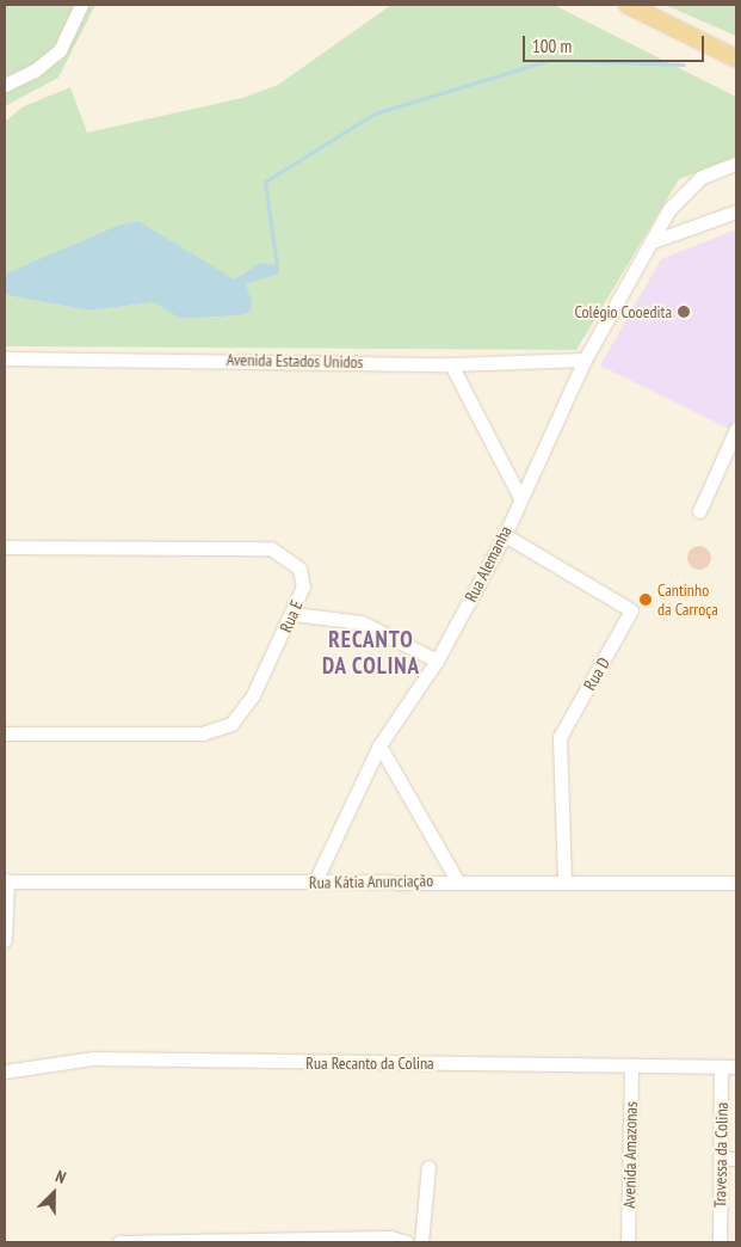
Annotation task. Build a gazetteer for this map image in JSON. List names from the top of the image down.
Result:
{
  "streets": {
    "street": [
      "Avenida Estados Unidos",
      "Rua Alemanha",
      "Rua E",
      "Rua D",
      "Rua Kátia Anunciação",
      "Rua Recanto da Colina",
      "Avenida Amazonas",
      "Travessa da Colina"
    ]
  },
  "crossings": [
    ["Avenida Estados Unidos", "Rua Alemanha"],
    ["Rua Alemanha", "Rua D"],
    ["Rua Alemanha", "Rua Kátia Anunciação"],
    ["Rua D", "Rua Kátia Anunciação"],
    ["Rua Recanto da Colina", "Avenida Amazonas"],
    ["Rua Recanto da Colina", "Travessa da Colina"]
  ],
  "districts": ["RECANTO DA COLINA"],
  "places": ["Colégio Cooedita", "Cantinho da Carroça"],
  "scale_bar": "100 m",
  "north": "top right"
}
